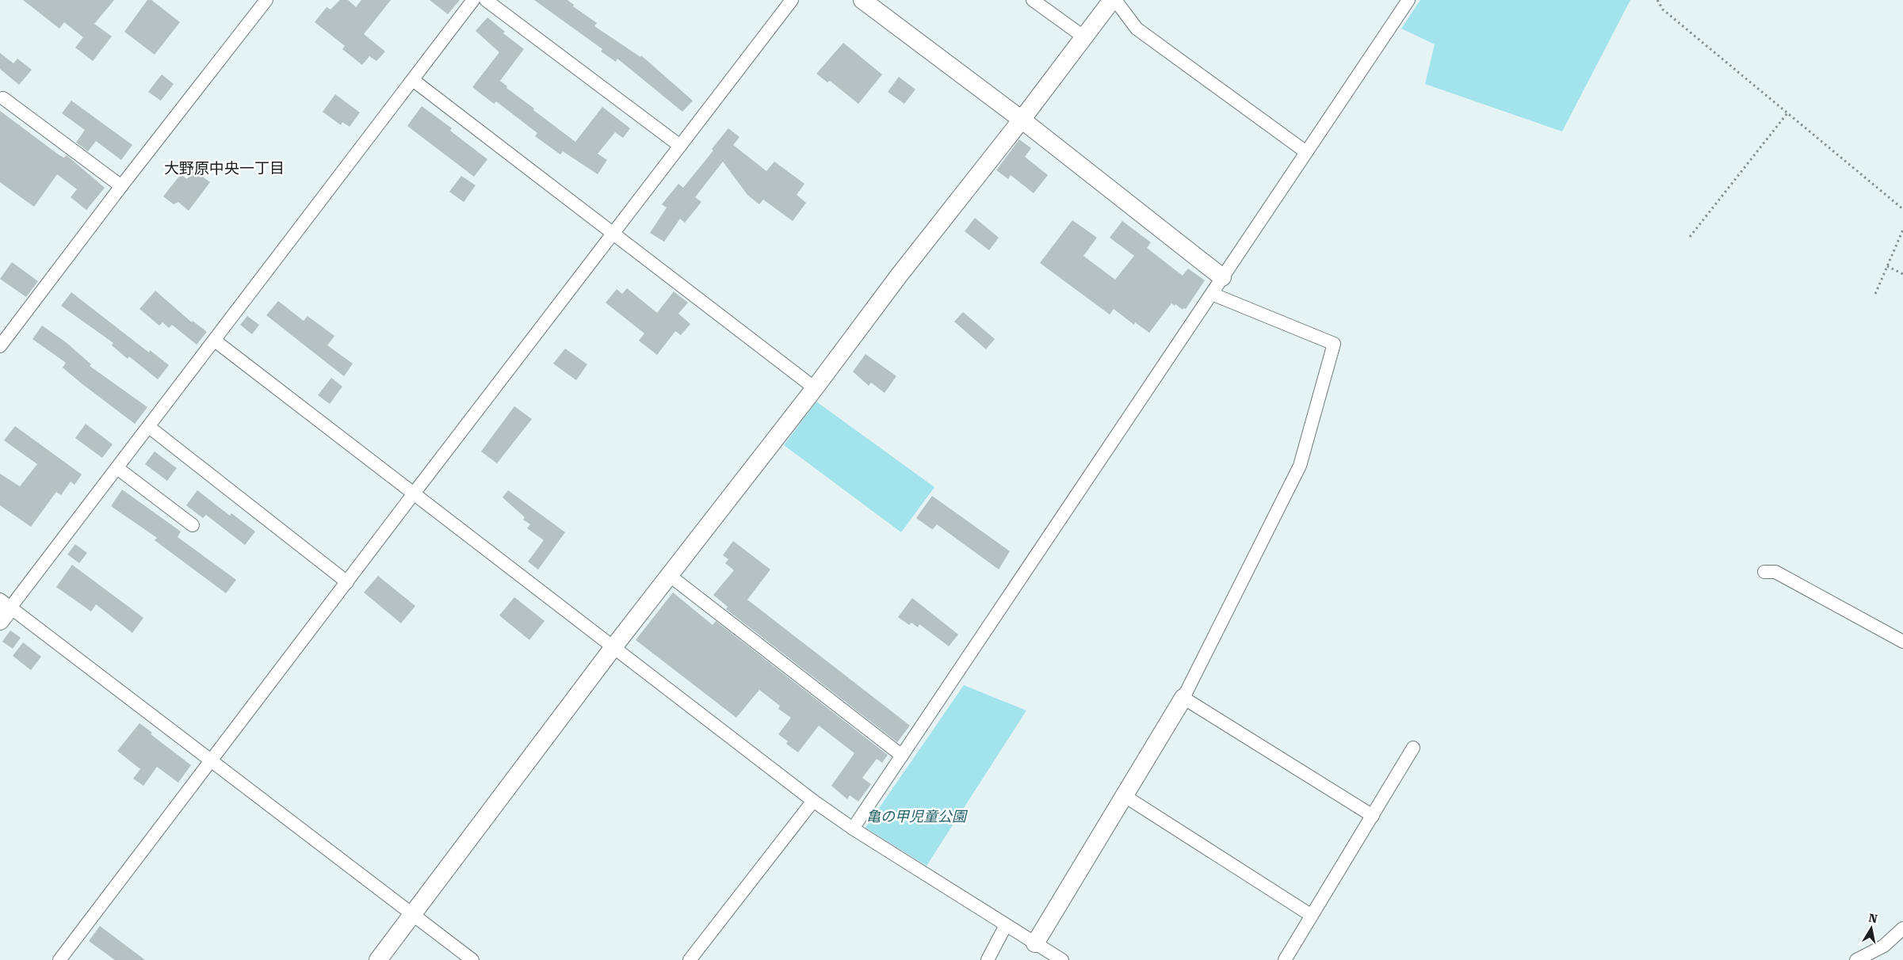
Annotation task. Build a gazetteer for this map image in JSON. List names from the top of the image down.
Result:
{
  "districts": ["大野原中央一丁目"],
  "parks": ["亀の甲児童公園"],
  "north": "top"
}
